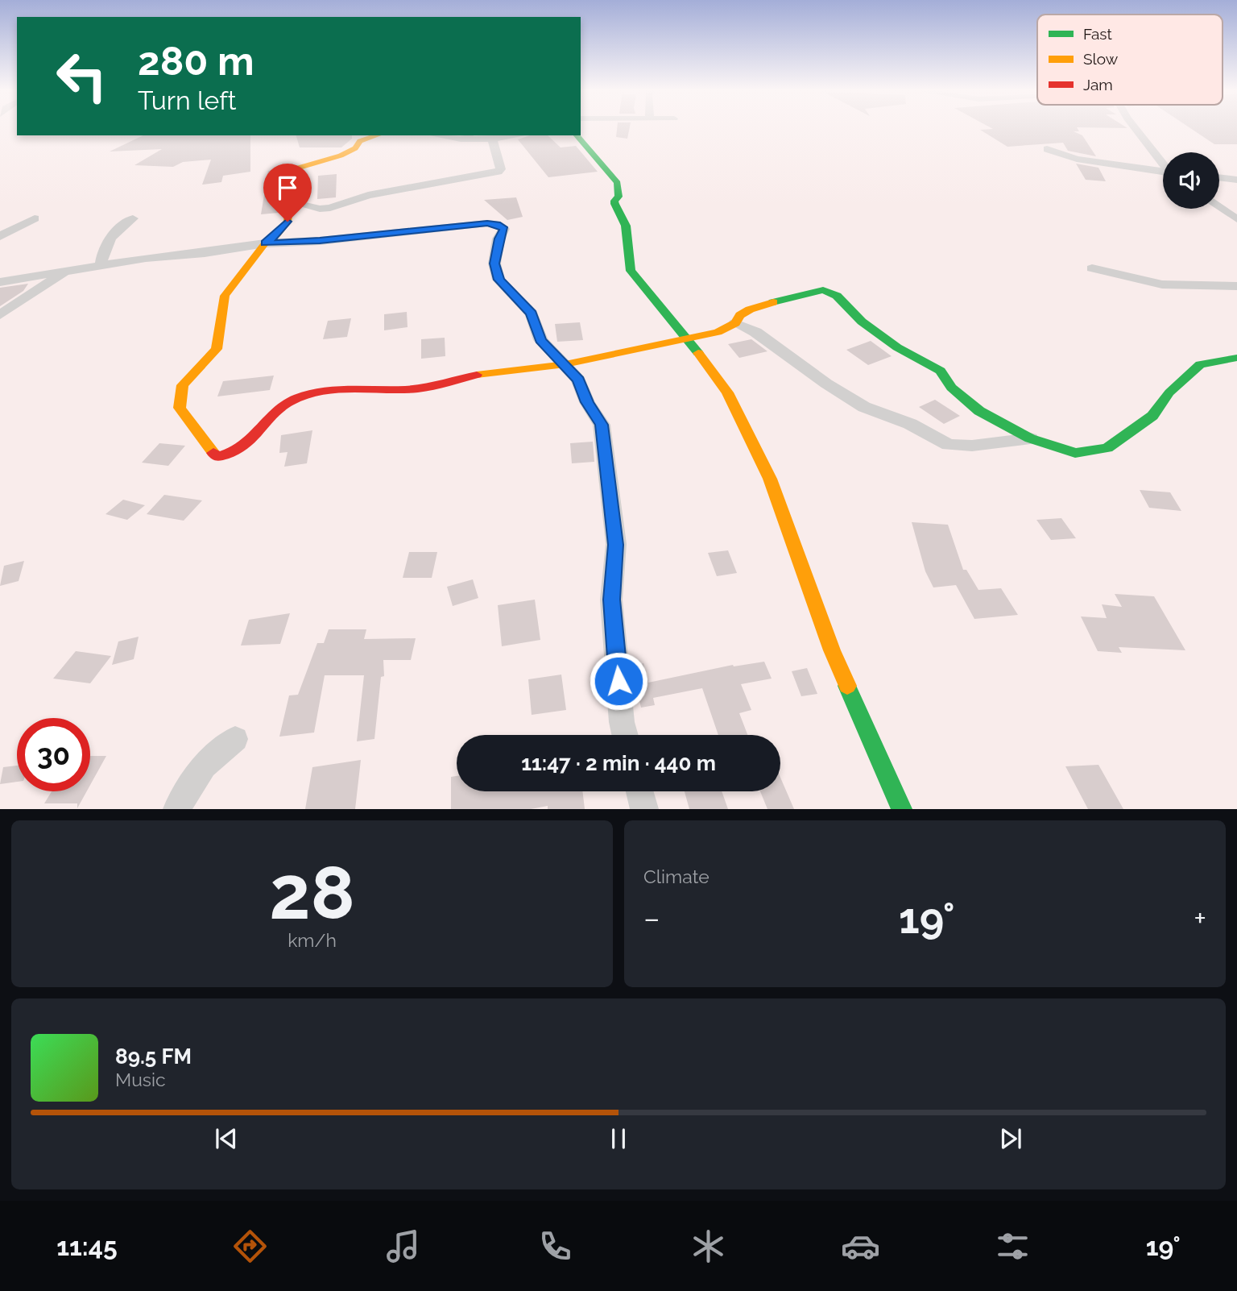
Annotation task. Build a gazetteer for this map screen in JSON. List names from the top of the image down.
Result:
{
  "legend": ["Fast", "Slow", "Jam"],
  "page": {
    "turn": ["280 m", "Turn left"],
    "limit": "30",
    "trip": "11:47 · 2 min · 440 m",
    "tile": [
      ["28", "km/h"],
      "Climate"
    ],
    "heat": ["−", "19°", "+"],
    "song": ["89.5 FM", "Music"],
    "tabs": ["11:45", "19°"]
  }
}
